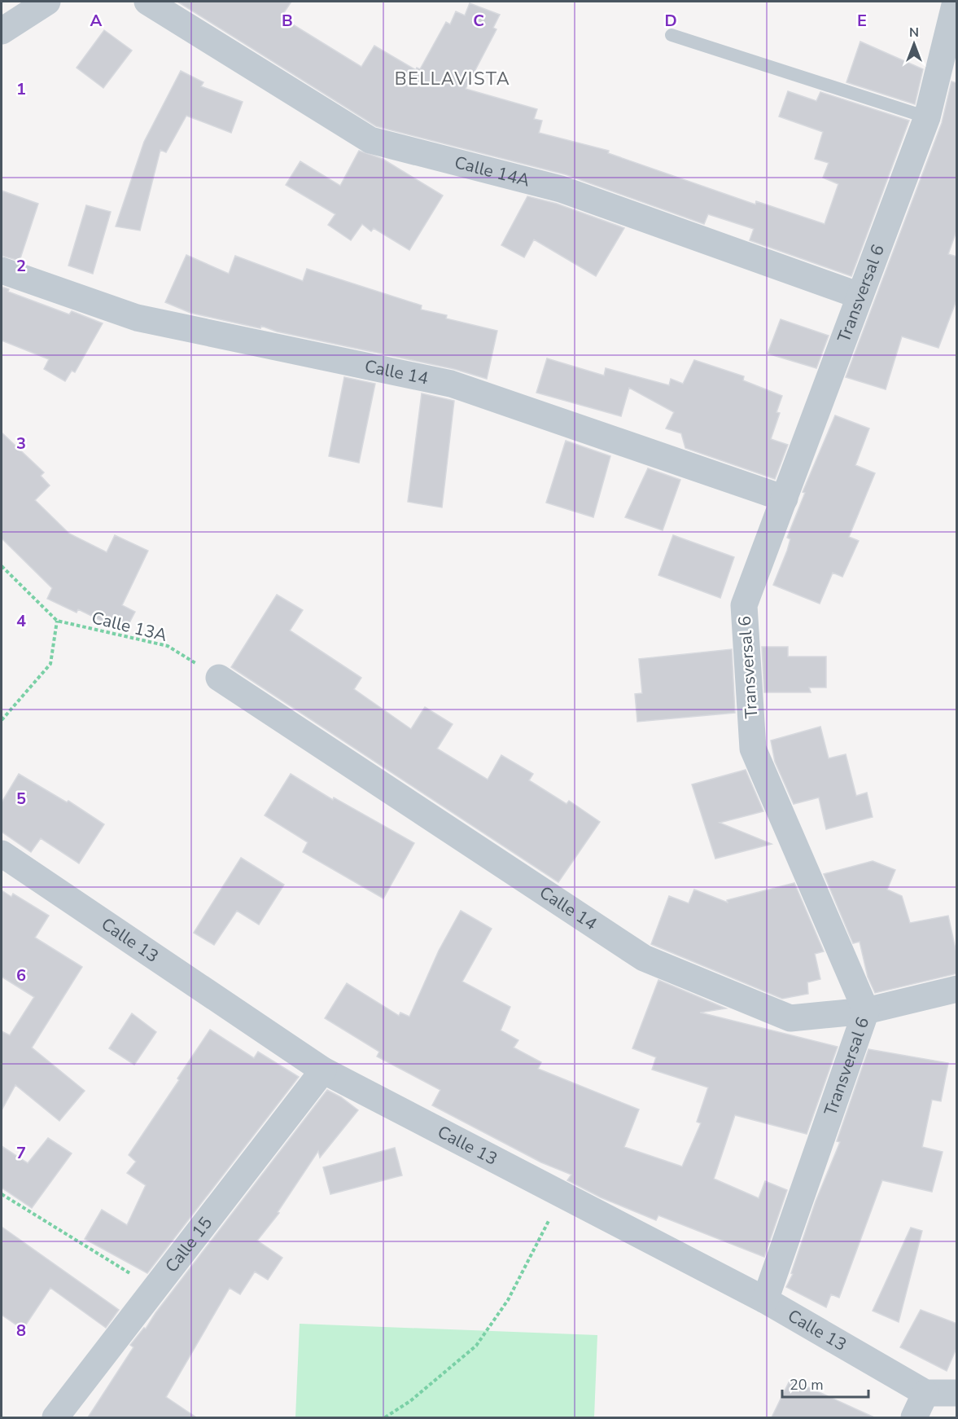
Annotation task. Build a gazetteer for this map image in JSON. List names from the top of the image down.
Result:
{
  "streets": {
    "street": [
      "Calle 14A",
      "Transversal 6",
      "Calle 14",
      "Calle 13",
      "Calle 15"
    ],
    "path": ["Calle 13A"]
  },
  "crossings": [
    ["Calle 14A", "Transversal 6"],
    ["Transversal 6", "Calle 14"],
    ["Transversal 6", "Calle 13"],
    ["Calle 14", "Calle 13A"],
    ["Calle 13", "Calle 15"]
  ],
  "districts": ["BELLAVISTA"],
  "scale_bar": "20 m",
  "north": "top",
  "grid": {
    "columns": [
      "A",
      "B",
      "C",
      "D",
      "E"
    ],
    "rows": [
      "1",
      "2",
      "3",
      "4",
      "5",
      "6",
      "7",
      "8"
    ]
  }
}
